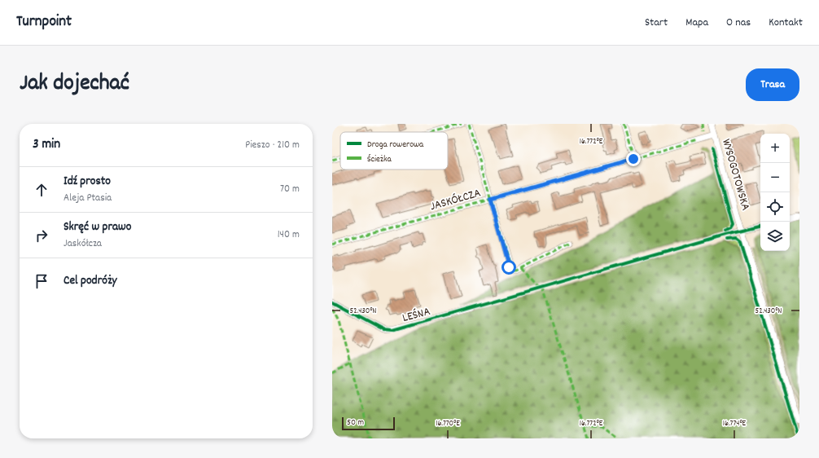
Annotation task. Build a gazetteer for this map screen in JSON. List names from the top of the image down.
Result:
{
  "streets": {
    "street": ["WYSOGOTOWSKA", "JASKÓŁCZA", "LEŚNA"]
  },
  "crossings": [
    ["WYSOGOTOWSKA", "JASKÓŁCZA"]
  ],
  "legend": ["Droga rowerowa", "Ścieżka"],
  "scale_bar": "50 m",
  "page": {
    "header": "Turnpoint",
    "nav": [
      "Start",
      "Mapa",
      "O nas",
      "Kontakt"
    ],
    "title": "Jak dojechać",
    "buttons": "Trasa",
    "heading": ["3 min", "Pieszo · 210 m"],
    "map_buttons": ["+", "−"],
    "list": [
      ["Idź prosto", "Aleja Ptasia", "70 m"],
      ["Skręć w prawo", "Jaskółcza", "140 m"],
      "Cel podróży"
    ],
    "scale": "50 m"
  },
  "coordinates": [
    "16.772°E",
    "52.430°N",
    "16.770°E",
    "16.774°E"
  ]
}
